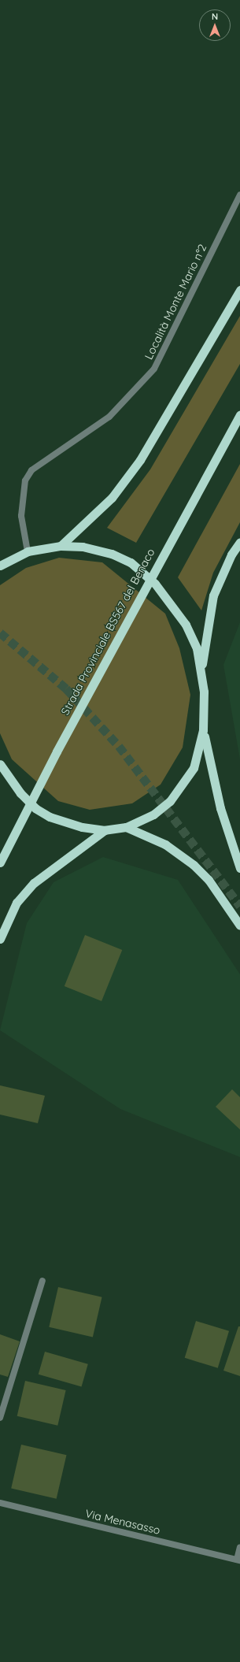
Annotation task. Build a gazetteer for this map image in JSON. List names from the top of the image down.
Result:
{
  "streets": {
    "highway": ["Strada Provinciale BS567 del Benaco"],
    "street": ["Località Monte Mario n°2", "Via Menasasso"]
  },
  "north": "top"
}
